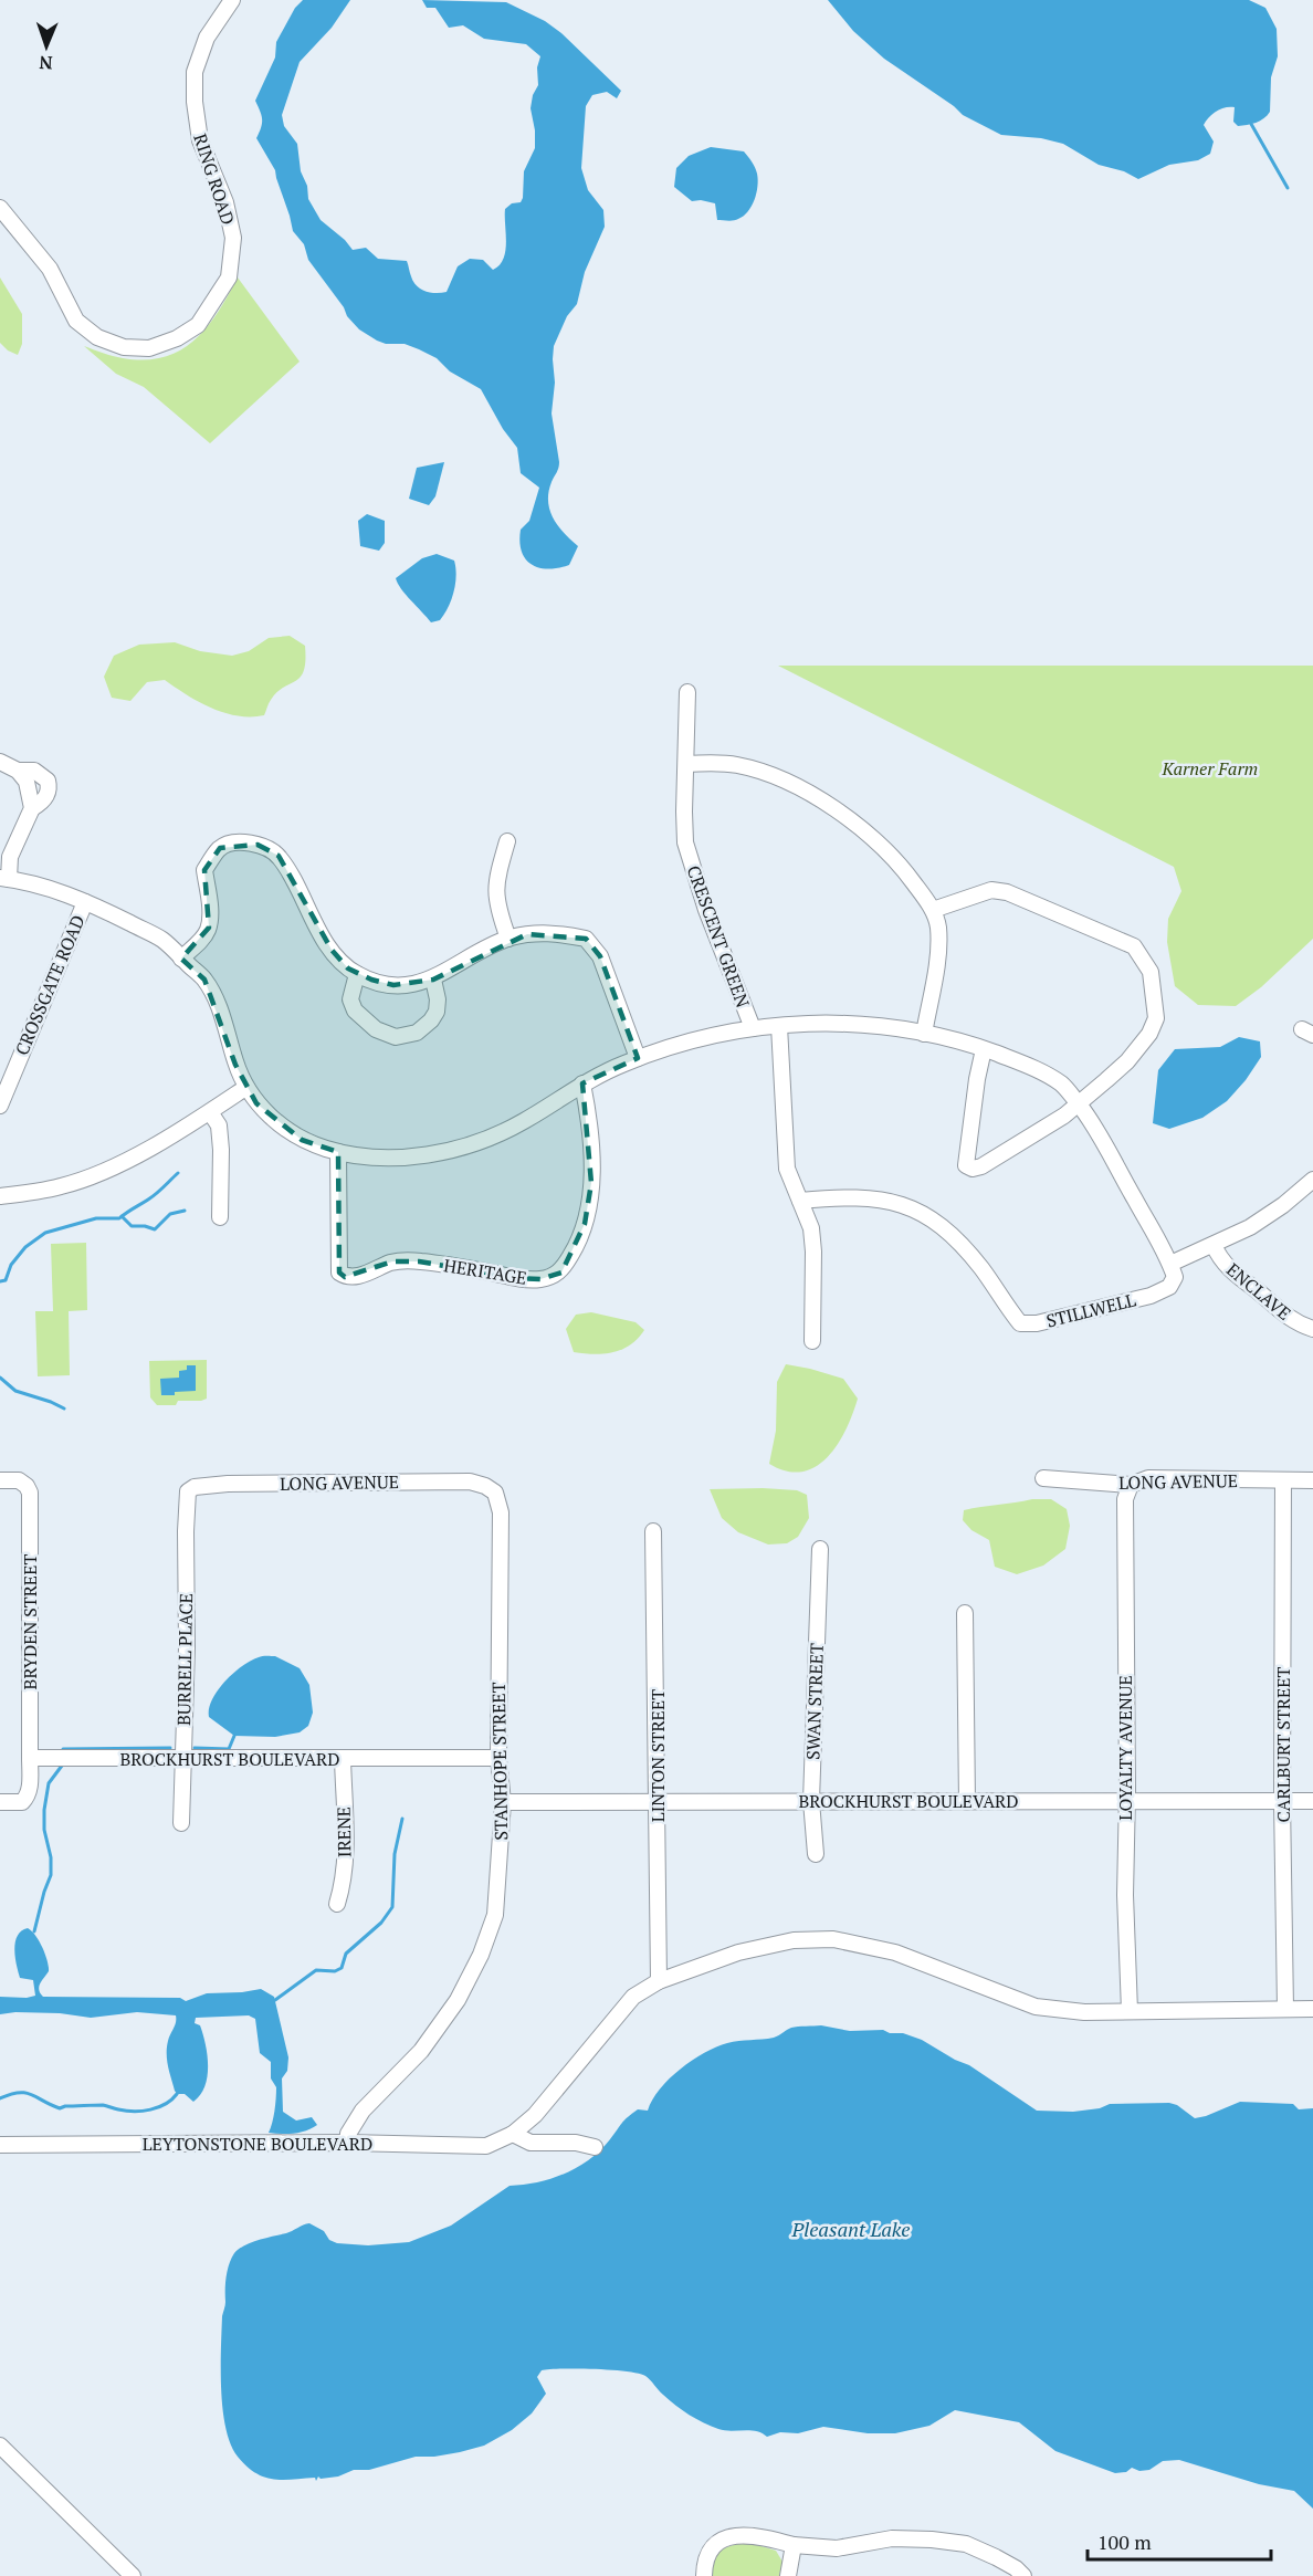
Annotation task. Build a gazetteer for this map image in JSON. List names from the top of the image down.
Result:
{
  "streets": {
    "street": [
      "RING ROAD",
      "CRESCENT GREEN",
      "CROSSGATE ROAD",
      "HERITAGE",
      "ENCLAVE",
      "STILLWELL",
      "LONG AVENUE",
      "BRYDEN STREET",
      "BURRELL PLACE",
      "SWAN STREET",
      "CARLBURT STREET",
      "LOYALTY AVENUE",
      "LINTON STREET",
      "BROCKHURST BOULEVARD",
      "STANHOPE STREET",
      "IRENE",
      "LEYTONSTONE BOULEVARD"
    ]
  },
  "crossings": [
    ["LONG AVENUE", "BURRELL PLACE"],
    ["LONG AVENUE", "CARLBURT STREET"],
    ["LONG AVENUE", "LOYALTY AVENUE"],
    ["LONG AVENUE", "STANHOPE STREET"],
    ["BRYDEN STREET", "BROCKHURST BOULEVARD"],
    ["BURRELL PLACE", "BROCKHURST BOULEVARD"],
    ["SWAN STREET", "BROCKHURST BOULEVARD"],
    ["CARLBURT STREET", "BROCKHURST BOULEVARD"],
    ["CARLBURT STREET", "LEYTONSTONE BOULEVARD"],
    ["LOYALTY AVENUE", "BROCKHURST BOULEVARD"],
    ["LOYALTY AVENUE", "LEYTONSTONE BOULEVARD"],
    ["LINTON STREET", "BROCKHURST BOULEVARD"],
    ["LINTON STREET", "LEYTONSTONE BOULEVARD"],
    ["BROCKHURST BOULEVARD", "STANHOPE STREET"],
    ["BROCKHURST BOULEVARD", "IRENE"],
    ["STANHOPE STREET", "LEYTONSTONE BOULEVARD"]
  ],
  "water": ["Pleasant Lake"],
  "parks": ["Karner Farm"],
  "scale_bar": "100 m",
  "north": "bottom"
}
